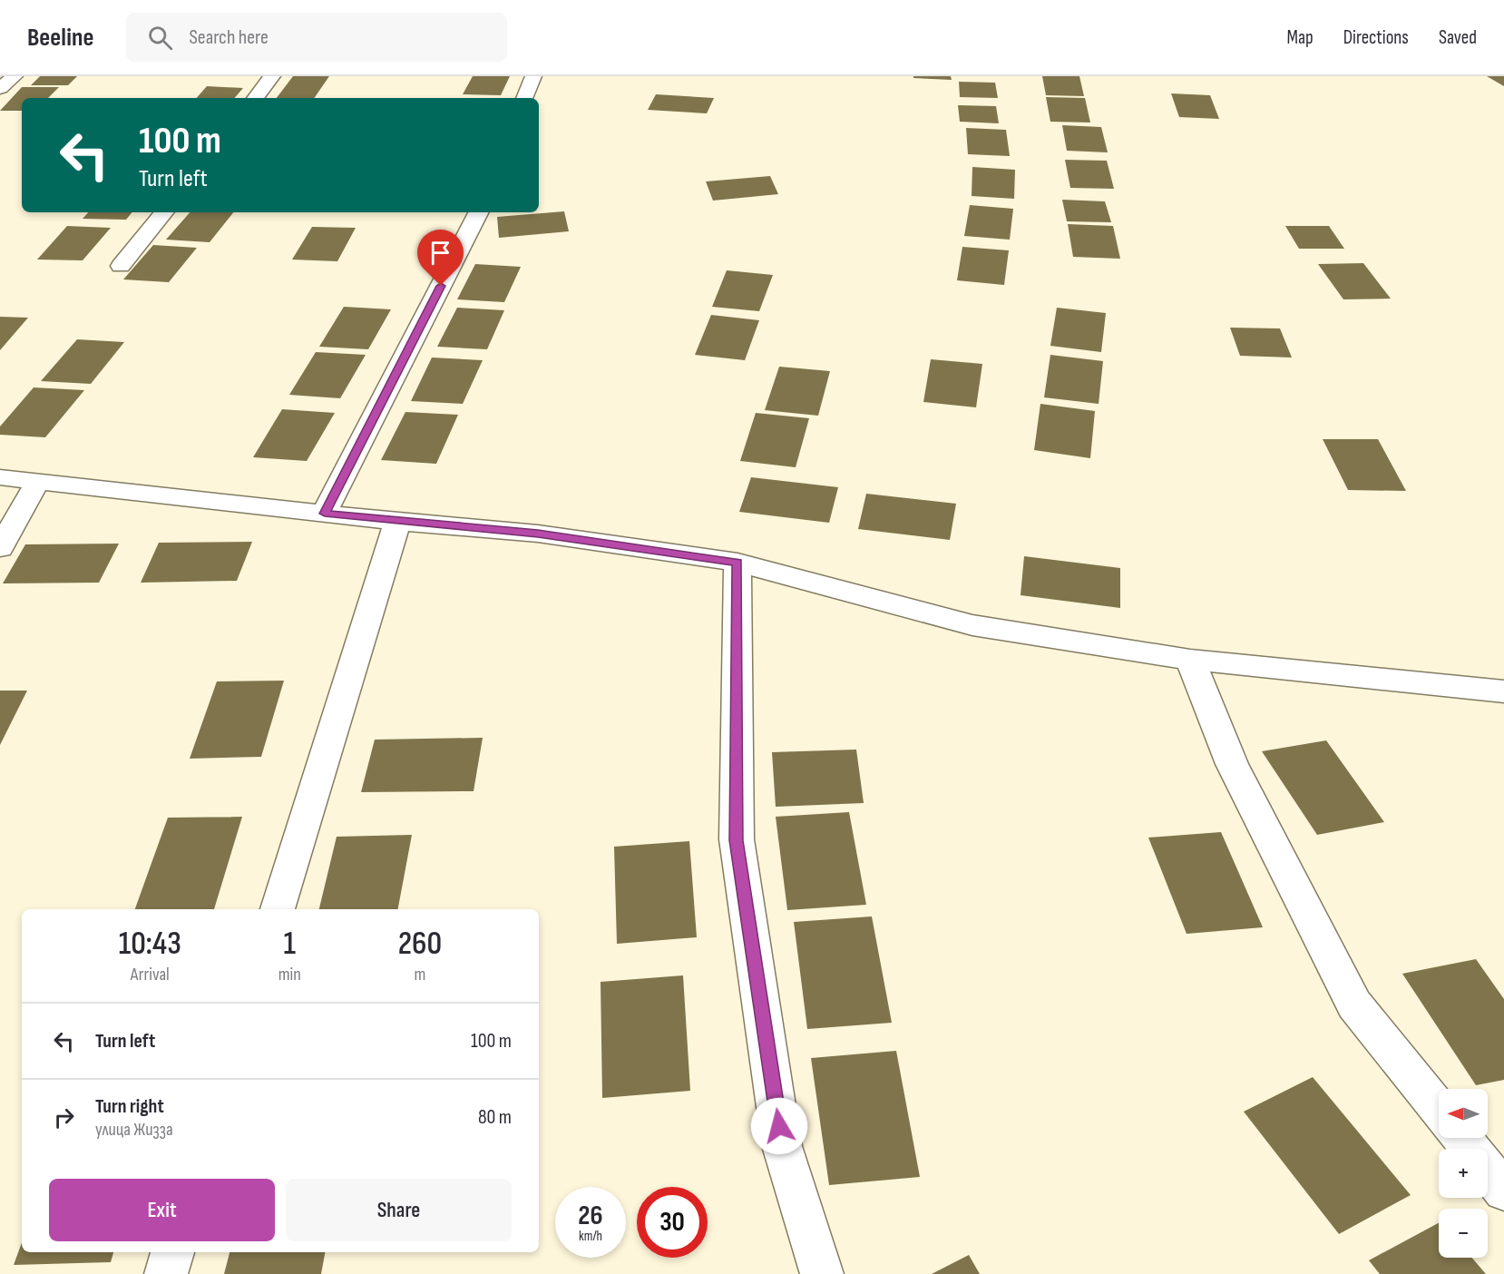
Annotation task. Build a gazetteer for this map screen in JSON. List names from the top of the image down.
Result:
{
  "north": "left",
  "page": {
    "header": "Beeline",
    "search": "Search here",
    "nav": ["Map", "Directions", "Saved"],
    "turn": ["100 m", "Turn left"],
    "eta": [
      "10:43",
      "Arrival",
      "1",
      "min",
      "260",
      "m"
    ],
    "list": [
      {
        "name": "Turn left",
        "value": "100 m"
      },
      {
        "name": "Turn right",
        "note": "улица Жизза",
        "value": "80 m"
      }
    ],
    "map_buttons": ["+", "−"],
    "buttons": ["Exit", "Share"],
    "speed": "26 km/h",
    "limit": "30"
  }
}
